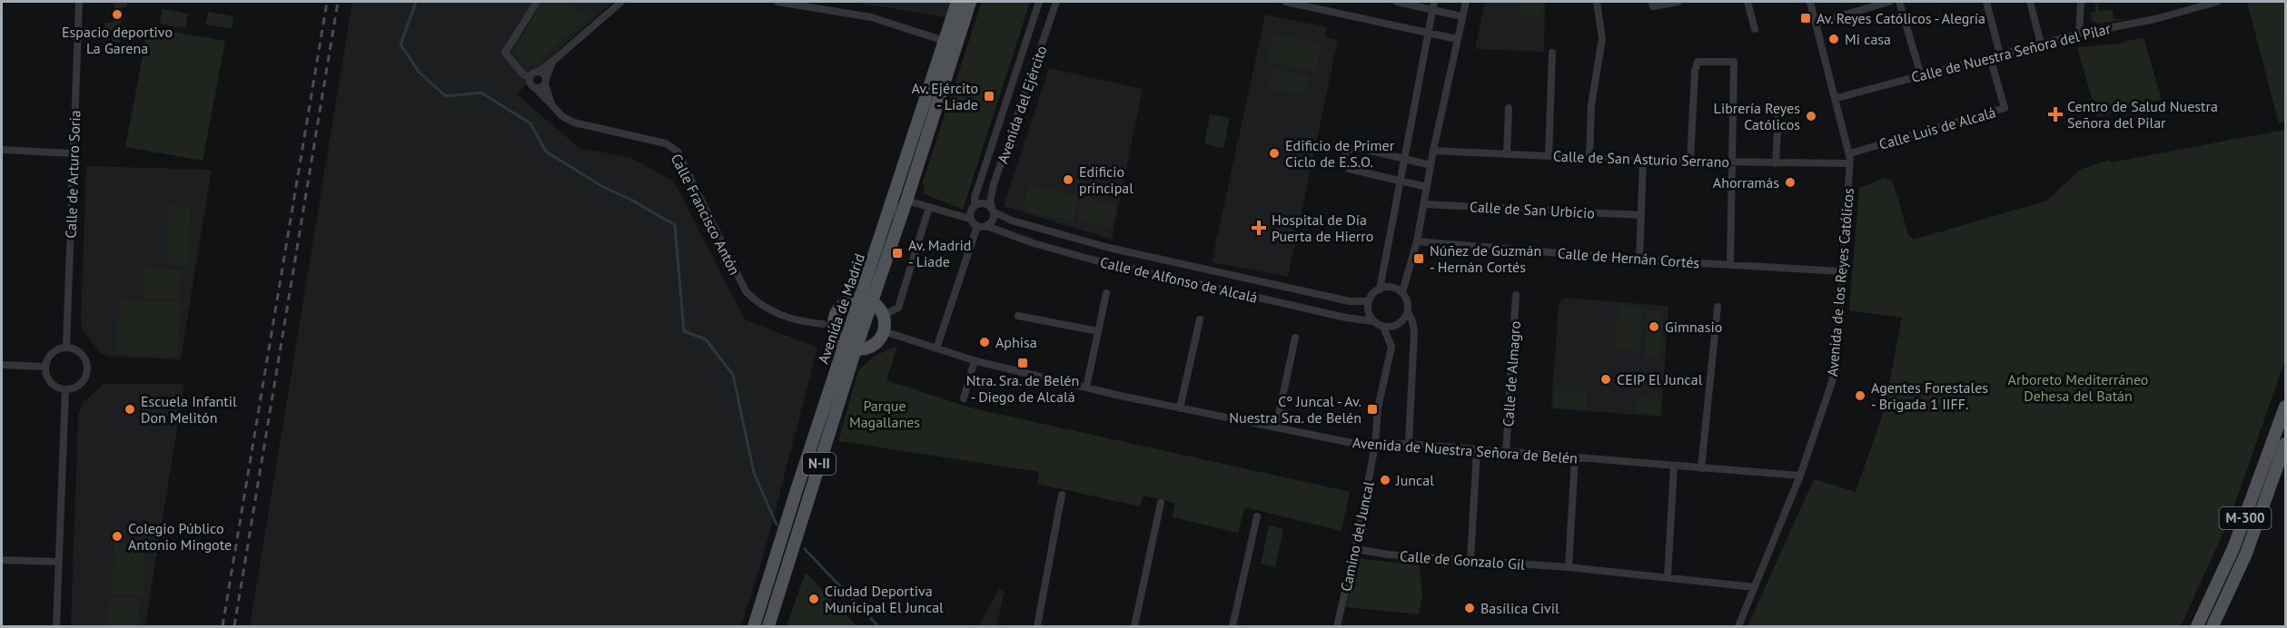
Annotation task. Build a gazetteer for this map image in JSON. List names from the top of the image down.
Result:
{
  "streets": {
    "main road": ["Avenida de Madrid", "N-II", "M-300"],
    "street": [
      "Calle de Nuestra Señora del Pilar",
      "Avenida del Ejército",
      "Calle Luis de Alcalá",
      "Calle de San Asturio Serrano",
      "Calle de Arturo Soria",
      "Calle de San Urbicio",
      "Calle Francisco Antón",
      "Calle de Hernán Cortés",
      "Calle de Alfonso de Alcalá",
      "Avenida de los Reyes Católicos",
      "Calle de Almagro",
      "Avenida de Nuestra Señora de Belén",
      "Camino del Juncal",
      "Calle de Gonzalo Gil"
    ]
  },
  "crossings": [
    ["Calle de Nuestra Señora del Pilar", "Calle Luis de Alcalá"],
    ["Calle de Nuestra Señora del Pilar", "Avenida de los Reyes Católicos"],
    ["Avenida del Ejército", "Calle de Alfonso de Alcalá"],
    ["Calle Luis de Alcalá", "Avenida de los Reyes Católicos"],
    ["Calle de San Asturio Serrano", "Avenida de los Reyes Católicos"],
    ["Calle de Hernán Cortés", "Avenida de los Reyes Católicos"],
    ["Calle de Alfonso de Alcalá", "Camino del Juncal"],
    ["Avenida de los Reyes Católicos", "Avenida de Nuestra Señora de Belén"],
    ["Calle de Almagro", "Avenida de Nuestra Señora de Belén"],
    ["Avenida de Nuestra Señora de Belén", "Camino del Juncal"],
    ["Camino del Juncal", "Calle de Gonzalo Gil"]
  ],
  "parks": ["Arboreto Mediterráneo Dehesa del Batán", "Parque Magallanes"],
  "places": {
    "other": [
      "Espacio deportivo La Garena",
      "Mi casa",
      "Librería Reyes Católicos",
      "Edificio de Primer Ciclo de E.S.O.",
      "Edificio principal",
      "Ahorramás",
      "Gimnasio",
      "Aphisa",
      "CEIP El Juncal",
      "Agentes Forestales - Brigada 1 IIFF.",
      "Escuela Infantil Don Melitón",
      "Juncal",
      "Colegio Público Antonio Mingote",
      "Ciudad Deportiva Municipal El Juncal",
      "Basílica Civil"
    ],
    "transit": [
      "Av. Reyes Católicos - Alegría",
      "Av. Ejército - Liade",
      "Av. Madrid - Liade",
      "Núñez de Guzmán - Hernán Cortés",
      "Ntra. Sra. de Belén - Diego de Alcalá",
      "Cº Juncal - Av. Nuestra Sra. de Belén"
    ],
    "health": ["Centro de Salud Nuestra Señora del Pilar", "Hospital de Día Puerta de Hierro"]
  }
}
